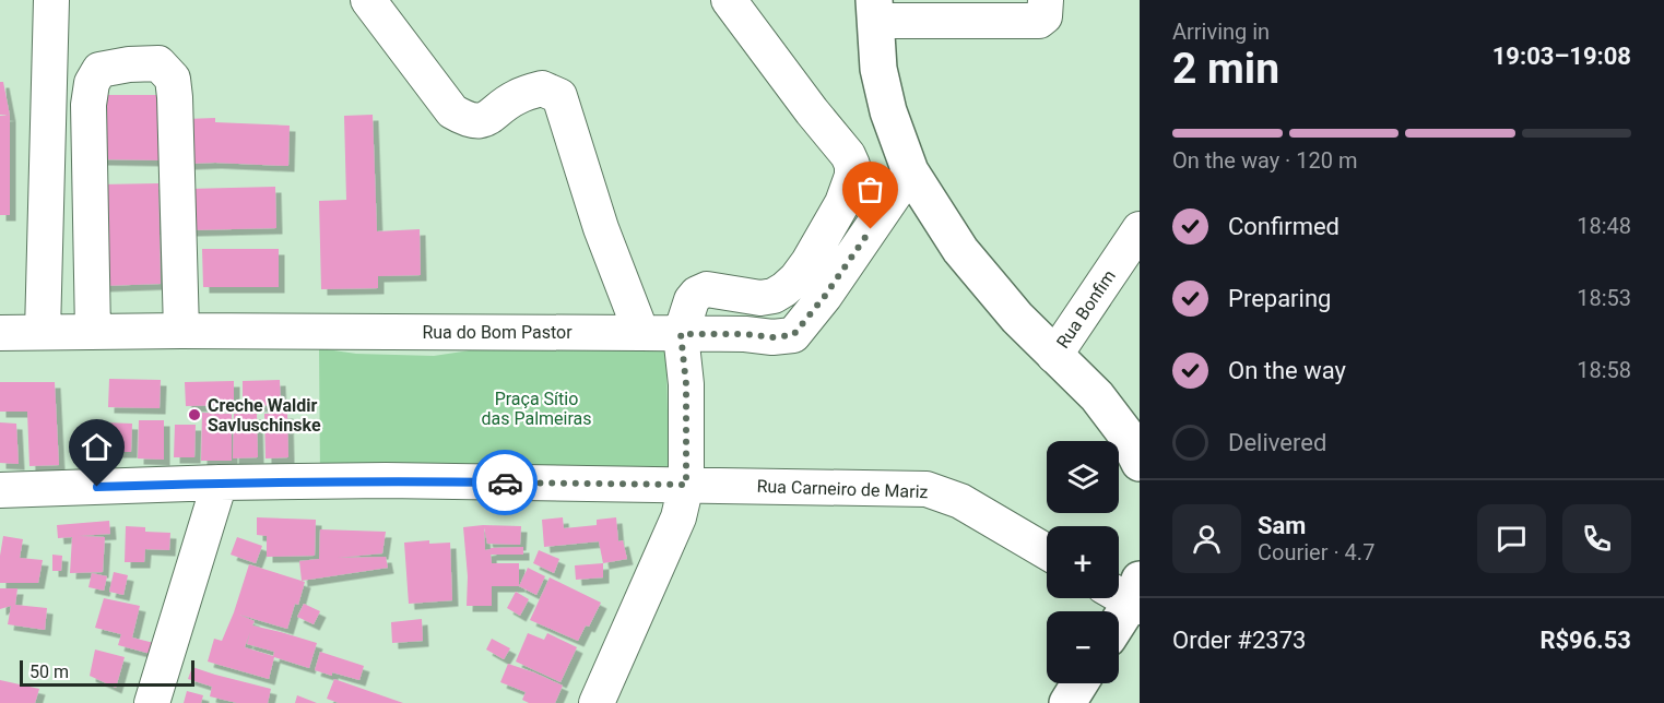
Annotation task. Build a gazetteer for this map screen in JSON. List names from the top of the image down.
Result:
{
  "streets": {
    "street": ["Rua Bonfim", "Rua do Bom Pastor", "Rua Carneiro de Mariz"]
  },
  "parks": ["Praça Sítio das Palmeiras"],
  "places": ["Creche Waldir Savluschinske"],
  "scale_bar": "50 m",
  "page": {
    "heading": ["2 min", "Arriving in", "19:03–19:08"],
    "panel": [
      "Sam",
      "Courier · 4.7",
      "Order #2373",
      "R$96.53"
    ],
    "bar": "On the way · 120 m",
    "list": [
      ["Confirmed", "18:48"],
      ["Preparing", "18:53"],
      ["On the way", "18:58"],
      "Delivered"
    ],
    "map_buttons": ["+", "−"],
    "scale": "50 m"
  }
}
